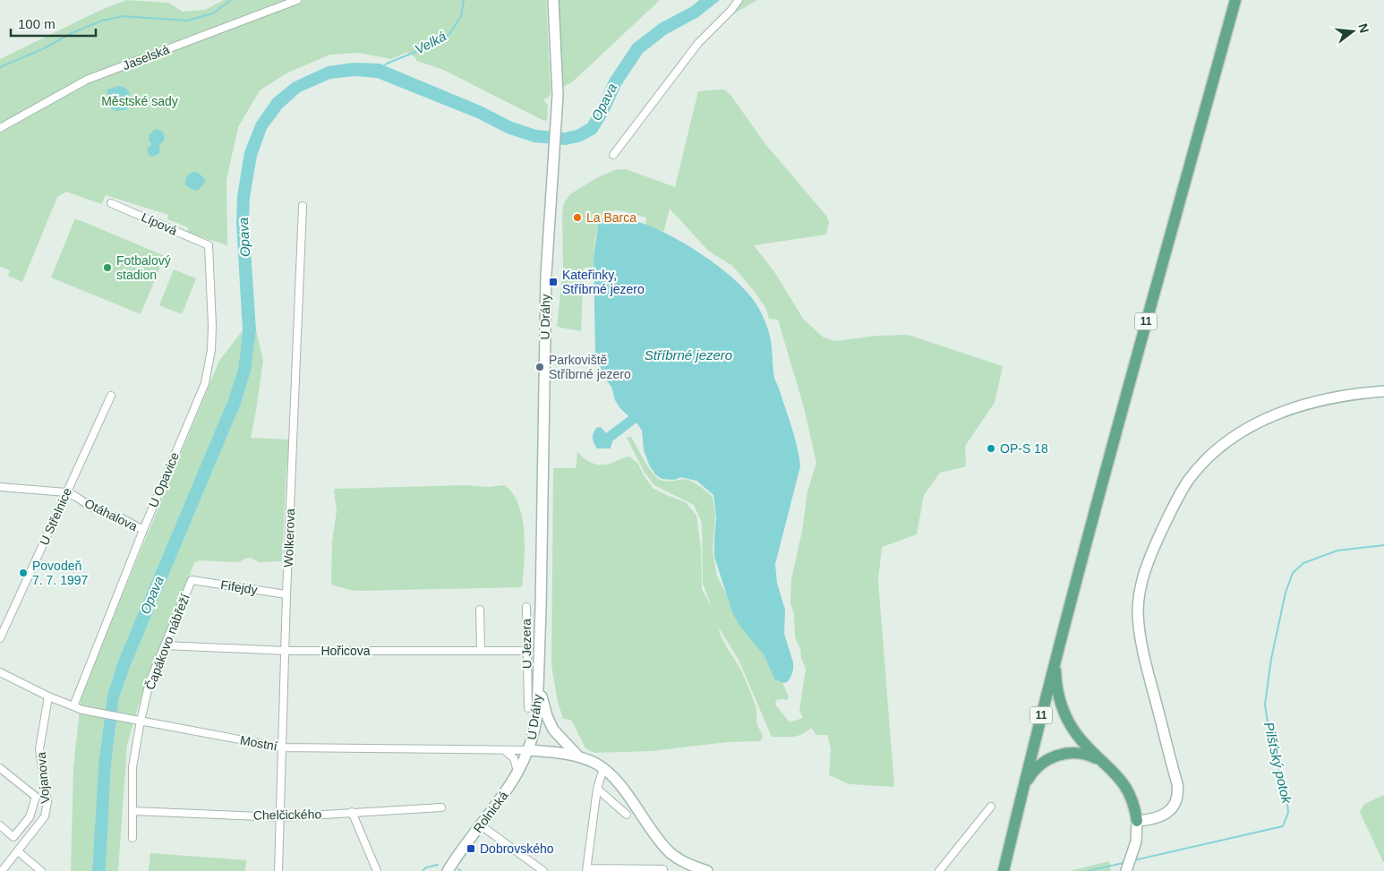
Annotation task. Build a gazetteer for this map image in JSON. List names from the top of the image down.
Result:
{
  "streets": {
    "main road": ["11"],
    "street": [
      "Jaselská",
      "Lípová",
      "U Dráhy",
      "U Opavice",
      "Otáhalova",
      "U Střelnice",
      "Wolkerova",
      "Fifejdy",
      "Čapákovo nábřeží",
      "U Jezera",
      "Hořicova",
      "Mostní",
      "Vojanova",
      "Rolnická",
      "Chelčického"
    ]
  },
  "crossings": [
    ["Lípová", "U Opavice"],
    ["U Dráhy", "Mostní"],
    ["U Dráhy", "Rolnická"],
    ["U Opavice", "Otáhalova"],
    ["U Opavice", "Mostní"],
    ["Otáhalova", "U Střelnice"],
    ["Wolkerova", "Fifejdy"],
    ["Wolkerova", "Hořicova"],
    ["Wolkerova", "Mostní"],
    ["Wolkerova", "Chelčického"],
    ["Fifejdy", "Čapákovo nábřeží"],
    ["Čapákovo nábřeží", "Hořicova"],
    ["Čapákovo nábřeží", "Mostní"],
    ["Čapákovo nábřeží", "Chelčického"],
    ["U Jezera", "Hořicova"],
    ["Mostní", "Vojanova"],
    ["Mostní", "Rolnická"]
  ],
  "water": [
    "Velká",
    "Opava",
    "Stříbrné jezero",
    "Pilšťský potok"
  ],
  "parks": ["Městské sady"],
  "places": {
    "other": [
      "La Barca",
      "Fotbalový stadion",
      "Parkoviště Stříbrné jezero",
      "OP-S 18",
      "Povodeň 7. 7. 1997"
    ],
    "transit": ["Kateřinky, Stříbrné jezero", "Dobrovského"]
  },
  "scale_bar": "100 m",
  "north": "right"
}
